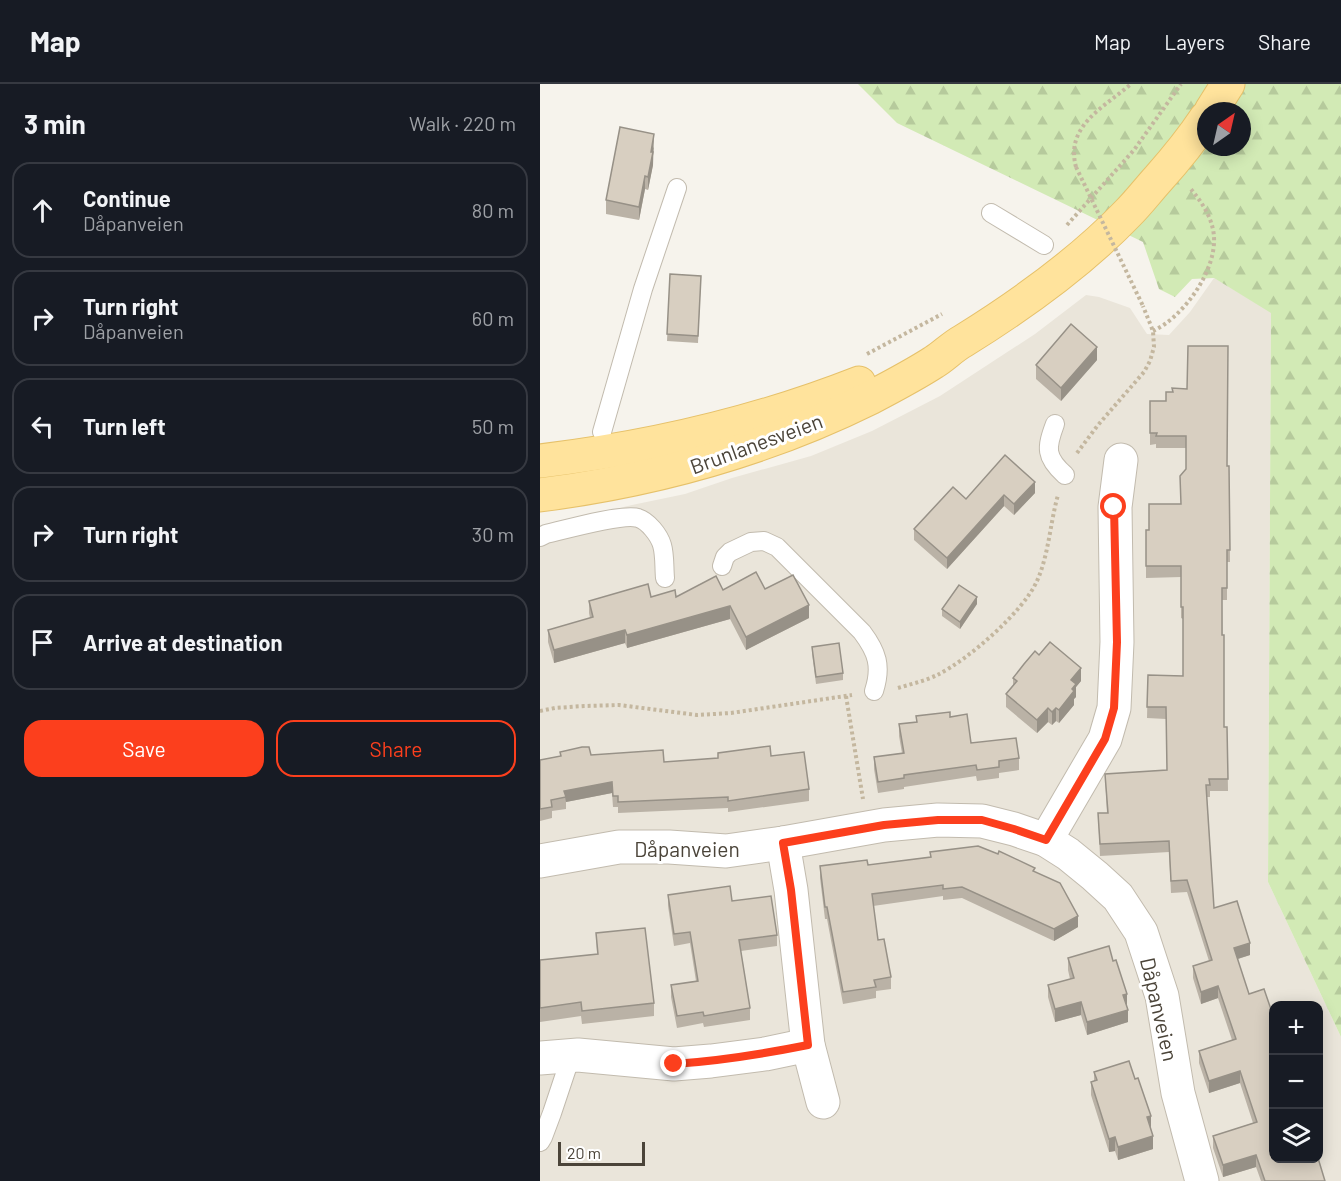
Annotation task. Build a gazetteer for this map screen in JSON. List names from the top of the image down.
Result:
{
  "streets": {
    "main road": ["Brunlanesveien"],
    "street": ["Dåpanveien"]
  },
  "scale_bar": "20 m",
  "north": "top right",
  "page": {
    "header": "Map",
    "nav": ["Map", "Layers", "Share"],
    "heading": ["3 min", "Walk · 220 m"],
    "list": [
      ["Continue", "Dåpanveien", "80 m"],
      ["Turn right", "Dåpanveien", "60 m"],
      ["Turn left", "50 m"],
      ["Turn right", "30 m"],
      "Arrive at destination"
    ],
    "buttons": ["Save", "Share"],
    "map_buttons": ["+", "−"],
    "scale": "20 m"
  }
}
